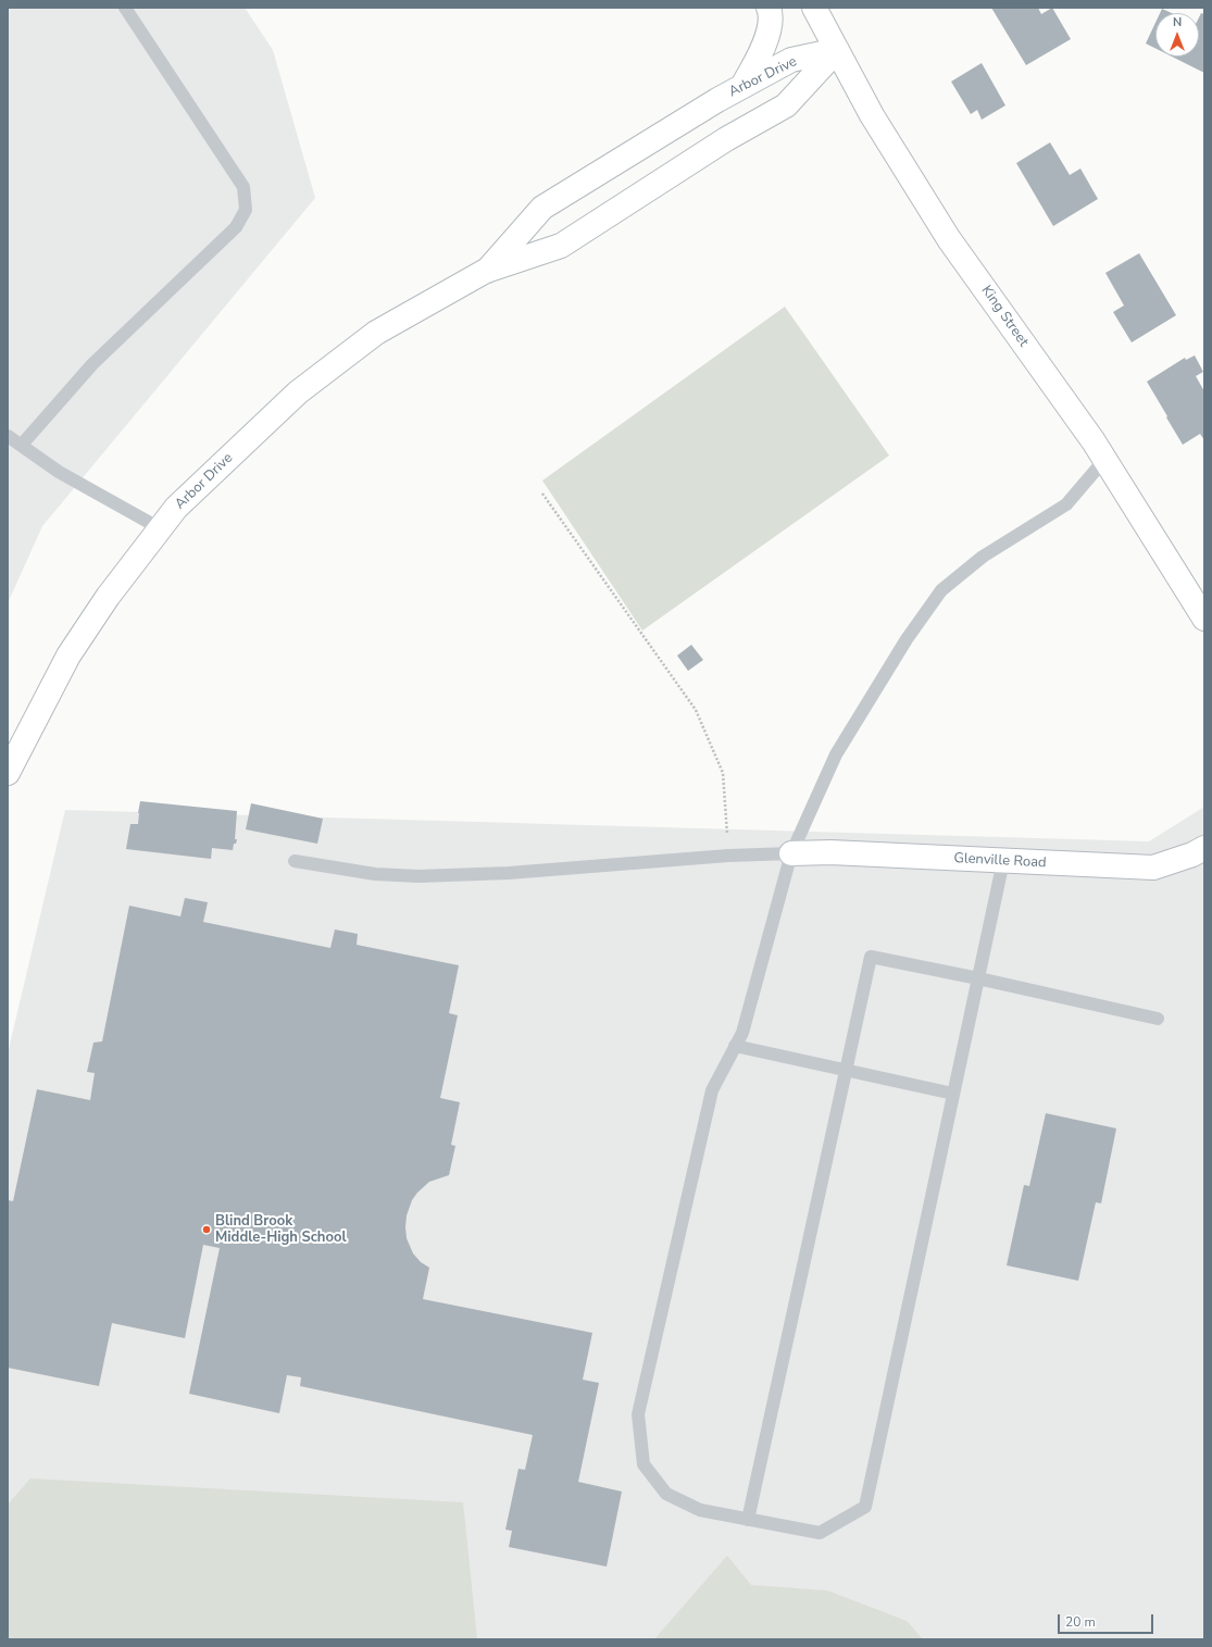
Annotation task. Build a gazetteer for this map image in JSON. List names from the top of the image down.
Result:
{
  "streets": {
    "street": ["Arbor Drive", "King Street", "Glenville Road"]
  },
  "crossings": [
    ["Arbor Drive", "King Street"]
  ],
  "places": ["Blind Brook Middle-High School"],
  "scale_bar": "20 m",
  "north": "top"
}
